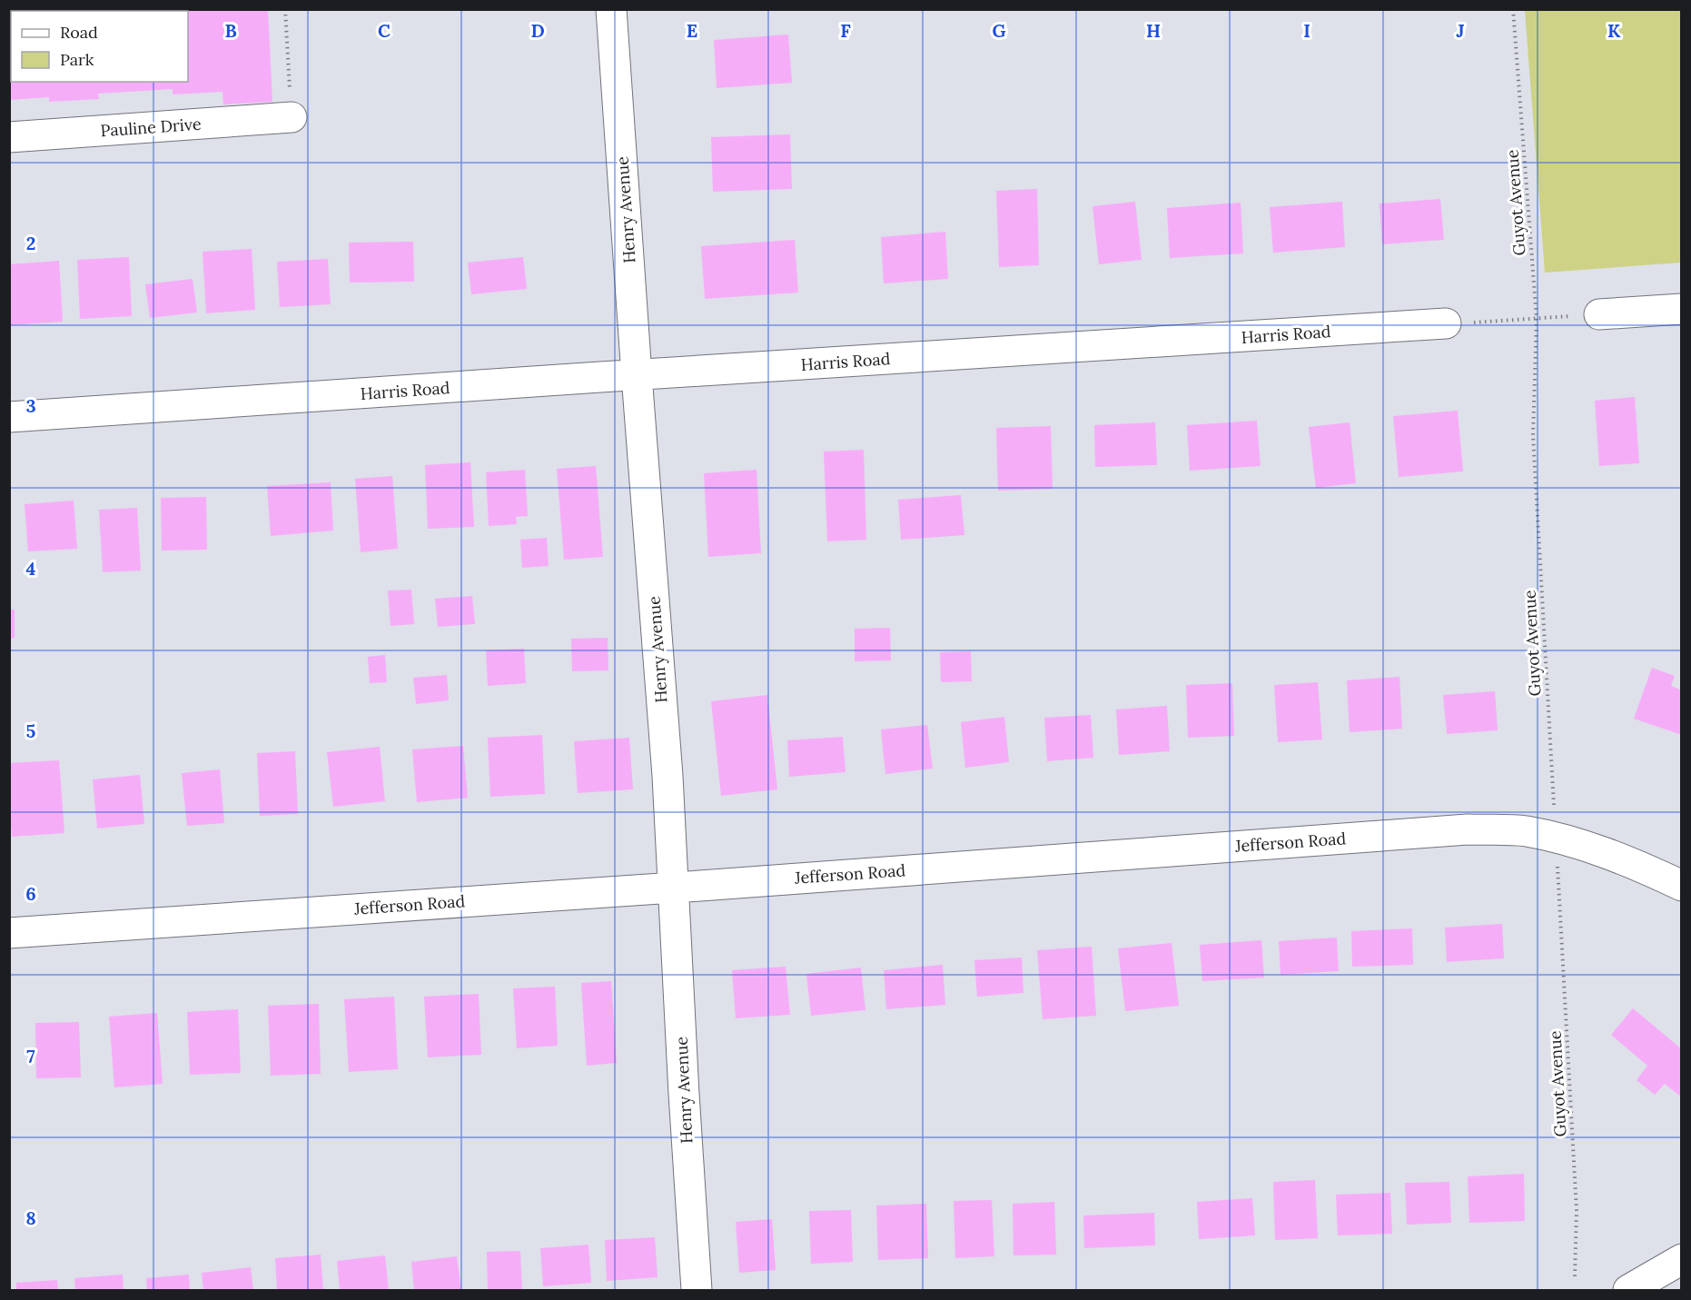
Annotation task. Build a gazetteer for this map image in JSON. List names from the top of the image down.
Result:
{
  "streets": {
    "street": [
      "Pauline Drive",
      "Henry Avenue",
      "Harris Road",
      "Jefferson Road"
    ],
    "path": ["Guyot Avenue"]
  },
  "crossings": [
    ["Guyot Avenue", "Jefferson Road"],
    ["Henry Avenue", "Harris Road"],
    ["Henry Avenue", "Jefferson Road"]
  ],
  "legend": ["Road", "Park"],
  "grid": {
    "columns": [
      "B",
      "C",
      "D",
      "E",
      "F",
      "G",
      "H",
      "I",
      "J",
      "K"
    ],
    "rows": [
      "2",
      "3",
      "4",
      "5",
      "6",
      "7",
      "8"
    ]
  }
}
